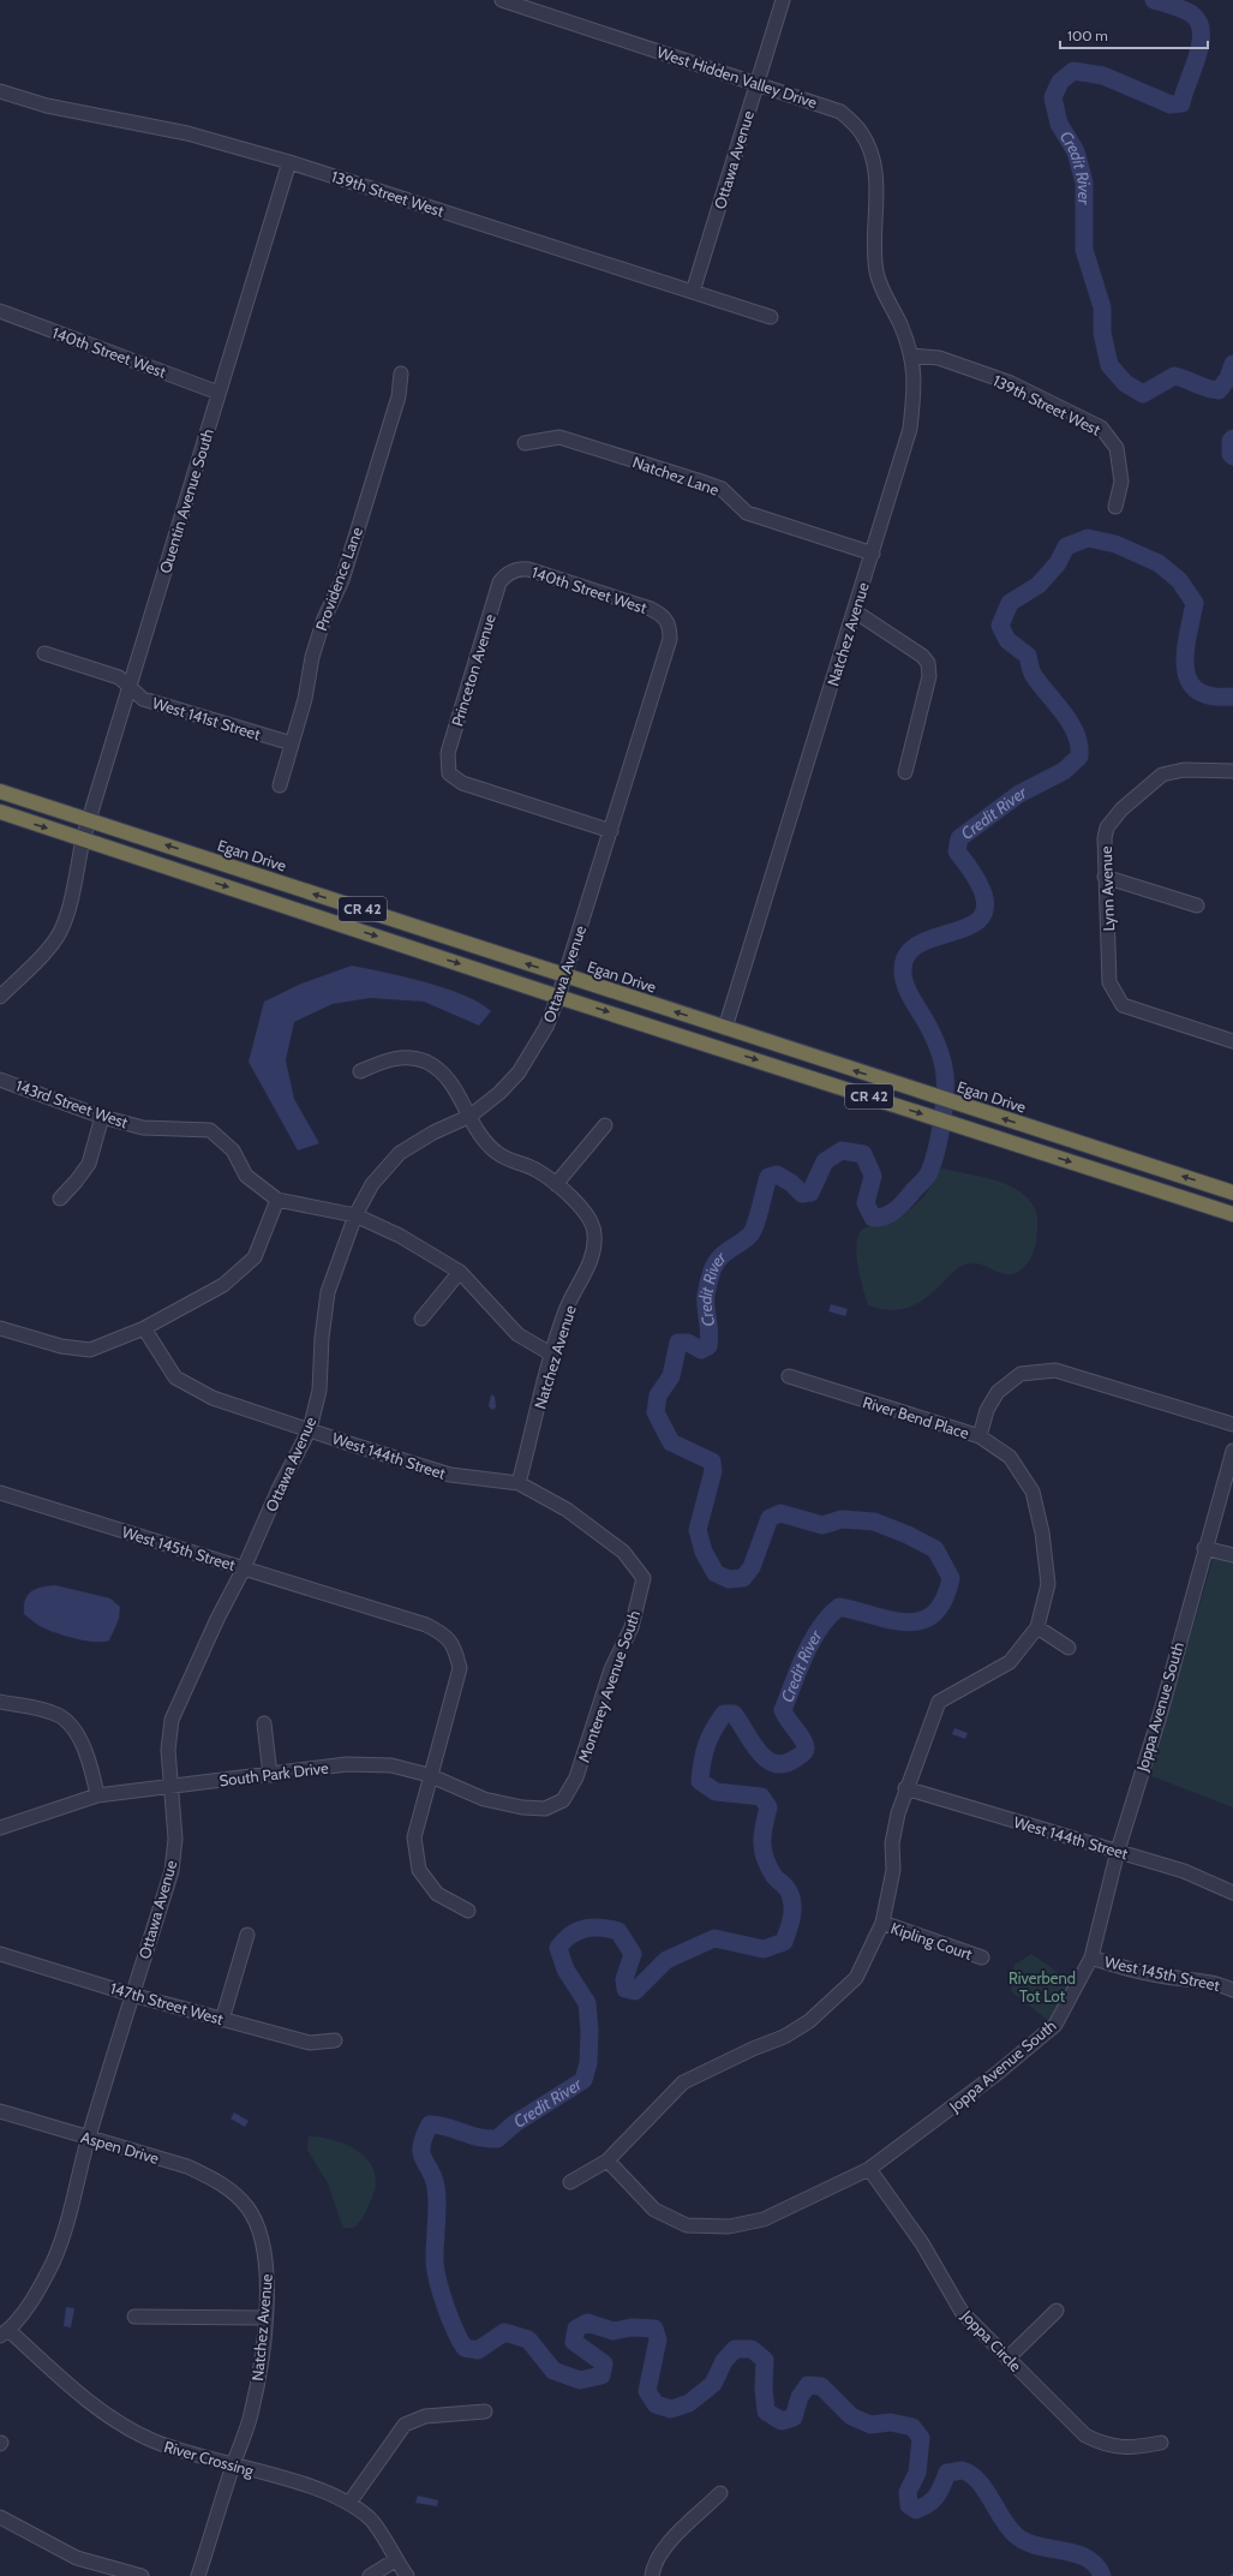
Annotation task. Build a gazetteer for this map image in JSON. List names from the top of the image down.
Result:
{
  "streets": {
    "highway": ["Egan Drive", "CR 42"],
    "street": [
      "West Hidden Valley Drive",
      "Ottawa Avenue",
      "139th Street West",
      "140th Street West",
      "Natchez Lane",
      "Quentin Avenue South",
      "Providence Lane",
      "Natchez Avenue",
      "Princeton Avenue",
      "West 141st Street",
      "Lynn Avenue",
      "143rd Street West",
      "River Bend Place",
      "West 144th Street",
      "West 145th Street",
      "Monterey Avenue South",
      "Joppa Avenue South",
      "South Park Drive",
      "Kipling Court",
      "147th Street West",
      "Aspen Drive",
      "Joppa Circle",
      "River Crossing"
    ]
  },
  "crossings": [
    ["West Hidden Valley Drive", "Ottawa Avenue"],
    ["West Hidden Valley Drive", "Natchez Avenue"],
    ["Ottawa Avenue", "139th Street West"],
    ["Ottawa Avenue", "140th Street West"],
    ["Ottawa Avenue", "Princeton Avenue"],
    ["Ottawa Avenue", "Egan Drive"],
    ["Ottawa Avenue", "CR 42"],
    ["Ottawa Avenue", "143rd Street West"],
    ["Ottawa Avenue", "West 144th Street"],
    ["Ottawa Avenue", "West 145th Street"],
    ["Ottawa Avenue", "South Park Drive"],
    ["Ottawa Avenue", "147th Street West"],
    ["Ottawa Avenue", "Aspen Drive"],
    ["Ottawa Avenue", "River Crossing"],
    ["139th Street West", "Quentin Avenue South"],
    ["139th Street West", "Natchez Avenue"],
    ["140th Street West", "Quentin Avenue South"],
    ["140th Street West", "Princeton Avenue"],
    ["Natchez Lane", "Natchez Avenue"],
    ["Quentin Avenue South", "West 141st Street"],
    ["Quentin Avenue South", "Egan Drive"],
    ["Quentin Avenue South", "CR 42"],
    ["Providence Lane", "West 141st Street"],
    ["Natchez Avenue", "Egan Drive"],
    ["Natchez Avenue", "143rd Street West"],
    ["Natchez Avenue", "West 144th Street"],
    ["Natchez Avenue", "Aspen Drive"],
    ["Natchez Avenue", "River Crossing"],
    ["West 144th Street", "Monterey Avenue South"],
    ["West 144th Street", "Joppa Avenue South"],
    ["West 145th Street", "Joppa Avenue South"],
    ["West 145th Street", "South Park Drive"],
    ["Monterey Avenue South", "South Park Drive"],
    ["Joppa Avenue South", "Joppa Circle"]
  ],
  "water": ["Credit River"],
  "parks": ["Riverbend Tot Lot"],
  "scale_bar": "100 m"
}
